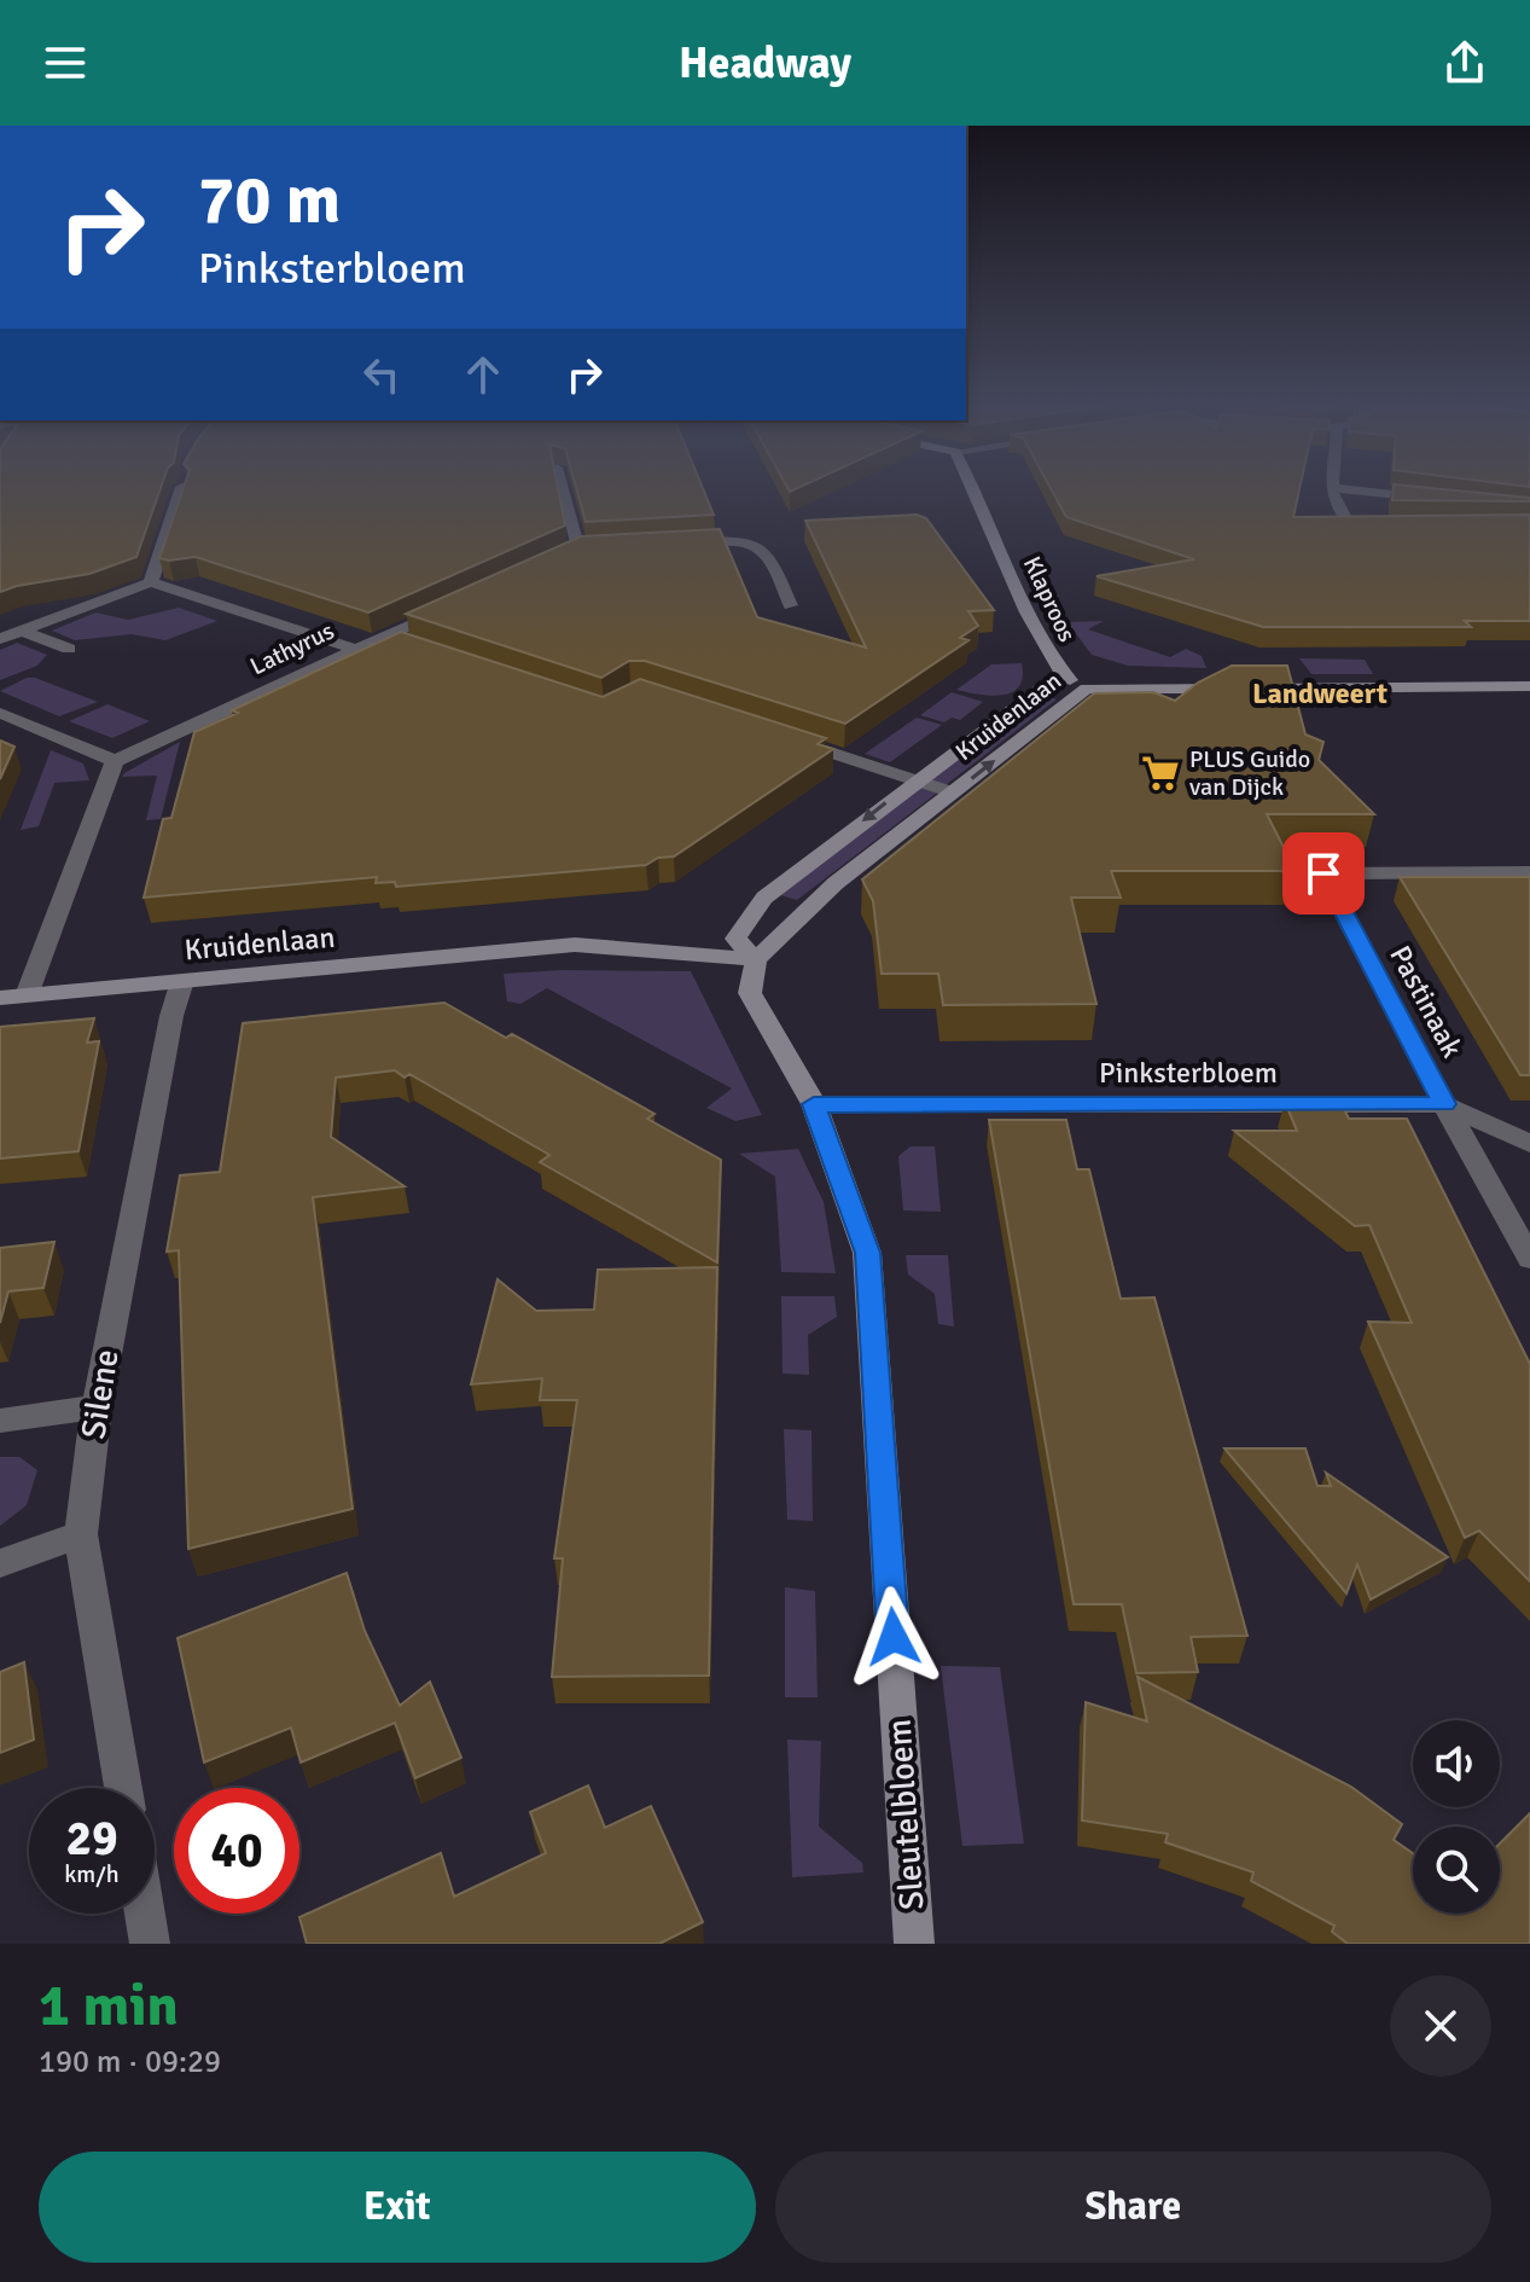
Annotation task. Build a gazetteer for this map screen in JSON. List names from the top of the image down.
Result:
{
  "streets": {
    "street": [
      "Klaproos",
      "Lathyrus",
      "Kruidenlaan",
      "Pastinaak",
      "Pinksterbloem",
      "Silene",
      "Sleutelbloem"
    ]
  },
  "crossings": [
    ["Klaproos", "Kruidenlaan"],
    ["Kruidenlaan", "Silene"],
    ["Kruidenlaan", "Sleutelbloem"],
    ["Pastinaak", "Pinksterbloem"],
    ["Pinksterbloem", "Sleutelbloem"]
  ],
  "districts": ["Landweert"],
  "places": {
    "supermarket": ["PLUS Guido van Dijck"]
  },
  "page": {
    "header": "Headway",
    "turn": ["70 m", "Pinksterbloem"],
    "speed": "29 km/h",
    "limit": "40",
    "heading": ["1 min", "190 m · 09:29"],
    "buttons": ["Exit", "Share"]
  }
}
